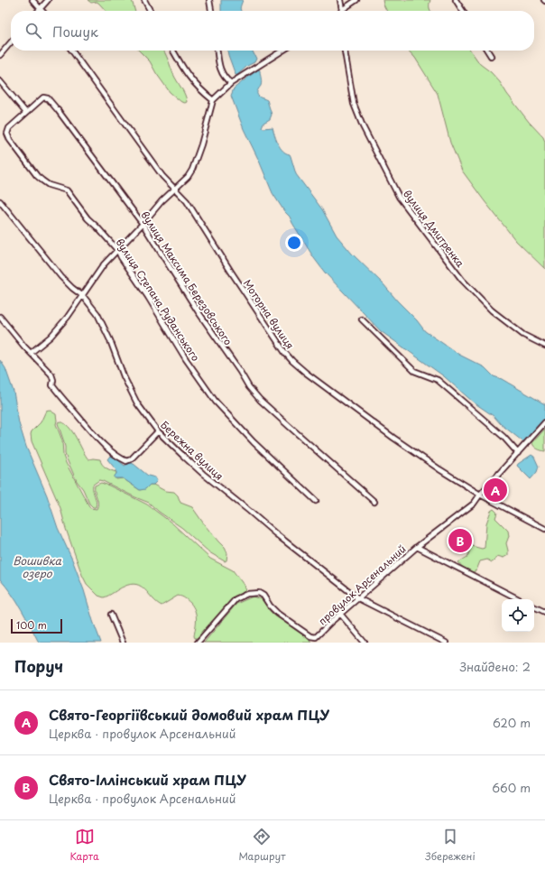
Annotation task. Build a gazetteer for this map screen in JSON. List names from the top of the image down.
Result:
{
  "streets": {
    "street": [
      "вулиця Дмитренка",
      "вулиця Максима Березовського",
      "вулиця Степана Руданського",
      "Моторна вулиця",
      "Бережна вулиця",
      "провулок Арсенальний"
    ]
  },
  "crossings": [
    ["вулиця Максима Березовського", "вулиця Степана Руданського"],
    ["Моторна вулиця", "провулок Арсенальний"],
    ["Бережна вулиця", "провулок Арсенальний"]
  ],
  "water": ["Вошивка озеро"],
  "scale_bar": "100 m",
  "page": {
    "search": "Пошук",
    "pins": ["A", "B"],
    "scale": "100 m",
    "heading": ["Поруч", "Знайдено: 2"],
    "list": [
      {
        "mark": "A",
        "name": "Свято-Георгіївський домовий храм ПЦУ",
        "note": "Церква · провулок Арсенальний",
        "value": "620 m"
      },
      {
        "mark": "B",
        "name": "Свято-Іллінський храм ПЦУ",
        "note": "Церква · провулок Арсенальний",
        "value": "660 m"
      }
    ],
    "nav": ["Карта", "Маршрут", "Збережені"]
  }
}
